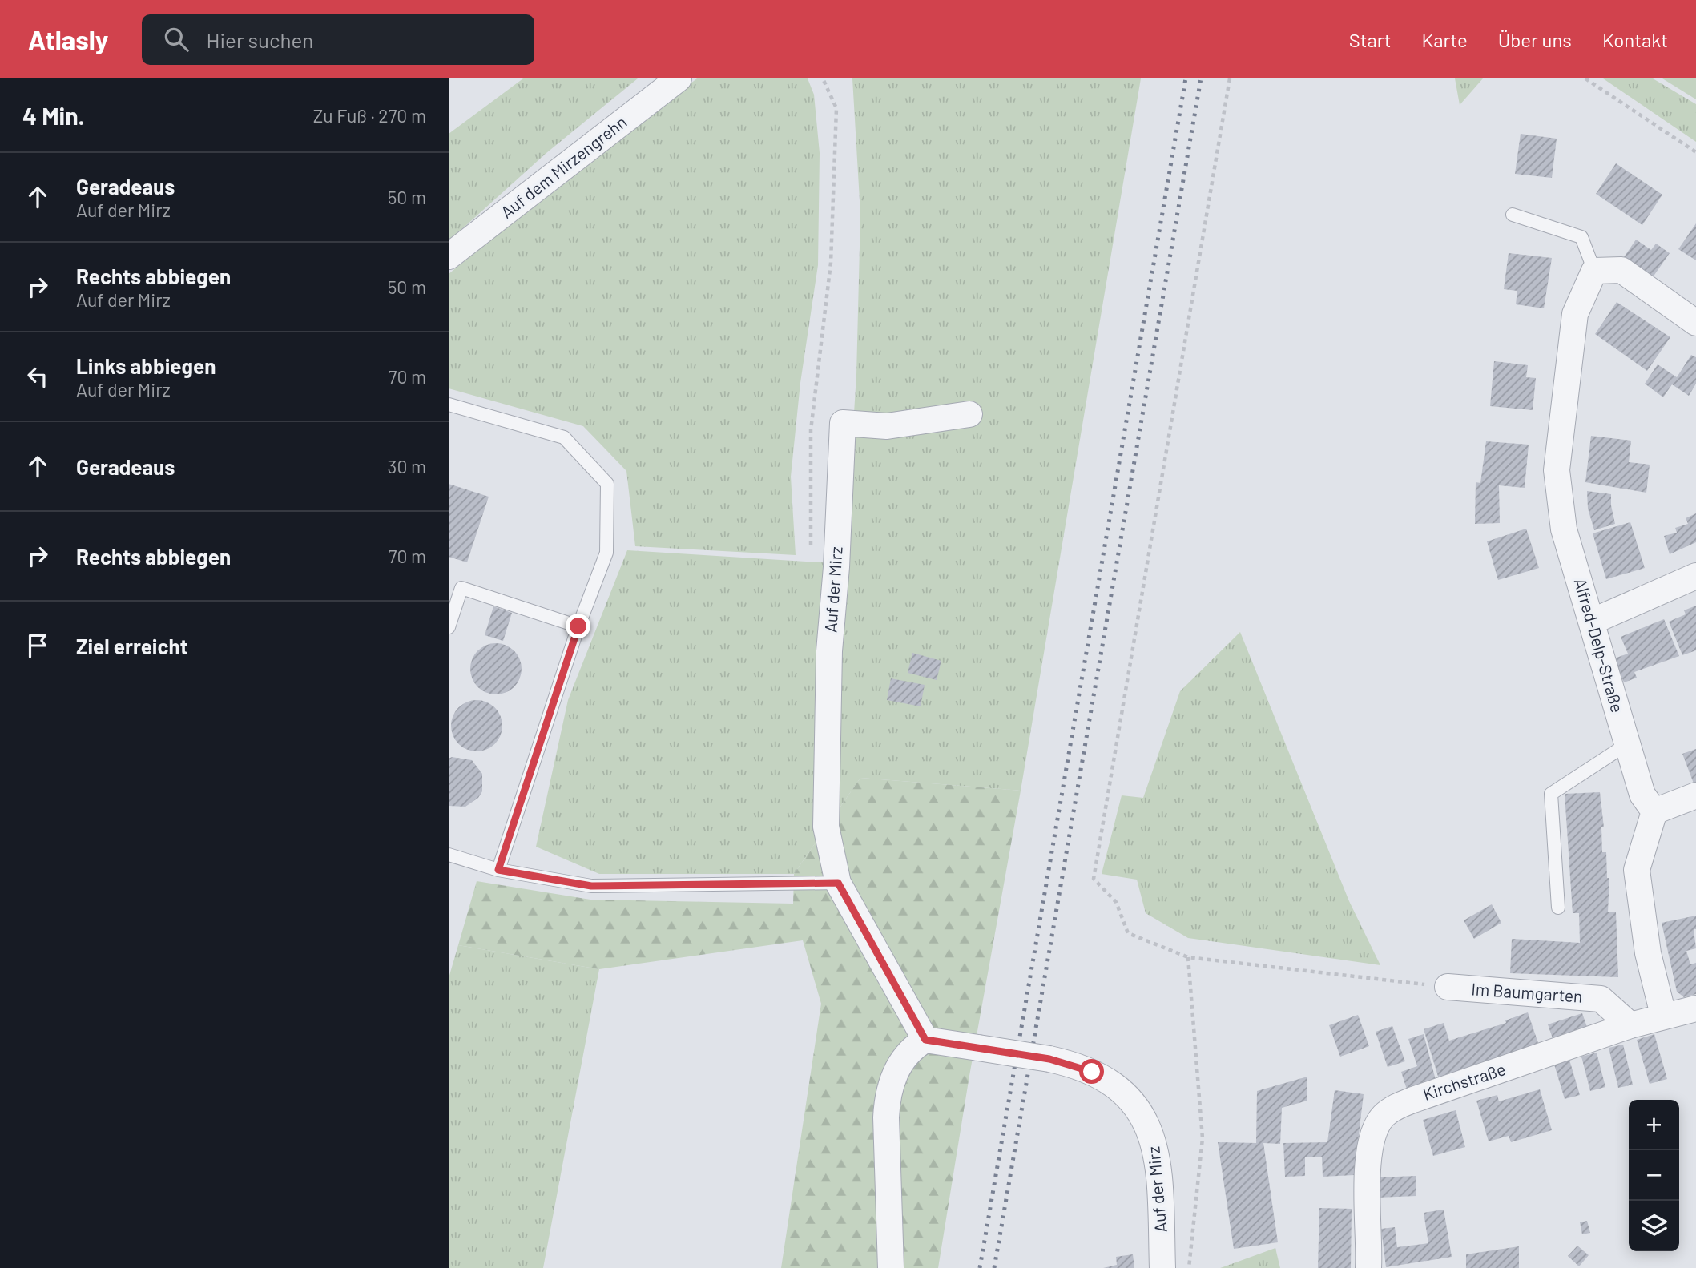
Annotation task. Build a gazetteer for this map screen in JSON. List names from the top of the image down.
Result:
{
  "streets": {
    "street": [
      "Auf dem Mirzengrehn",
      "Auf der Mirz",
      "Alfred-Delp-Straße",
      "Im Baumgarten",
      "Kirchstraße"
    ]
  },
  "crossings": [
    ["Im Baumgarten", "Kirchstraße"]
  ],
  "page": {
    "header": "Atlasly",
    "search": "Hier suchen",
    "nav": [
      "Start",
      "Karte",
      "Über uns",
      "Kontakt"
    ],
    "heading": ["4 Min.", "Zu Fuß · 270 m"],
    "list": [
      ["Geradeaus", "Auf der Mirz", "50 m"],
      ["Rechts abbiegen", "Auf der Mirz", "50 m"],
      ["Links abbiegen", "Auf der Mirz", "70 m"],
      ["Geradeaus", "30 m"],
      ["Rechts abbiegen", "70 m"],
      "Ziel erreicht"
    ],
    "map_buttons": ["+", "−"]
  }
}
